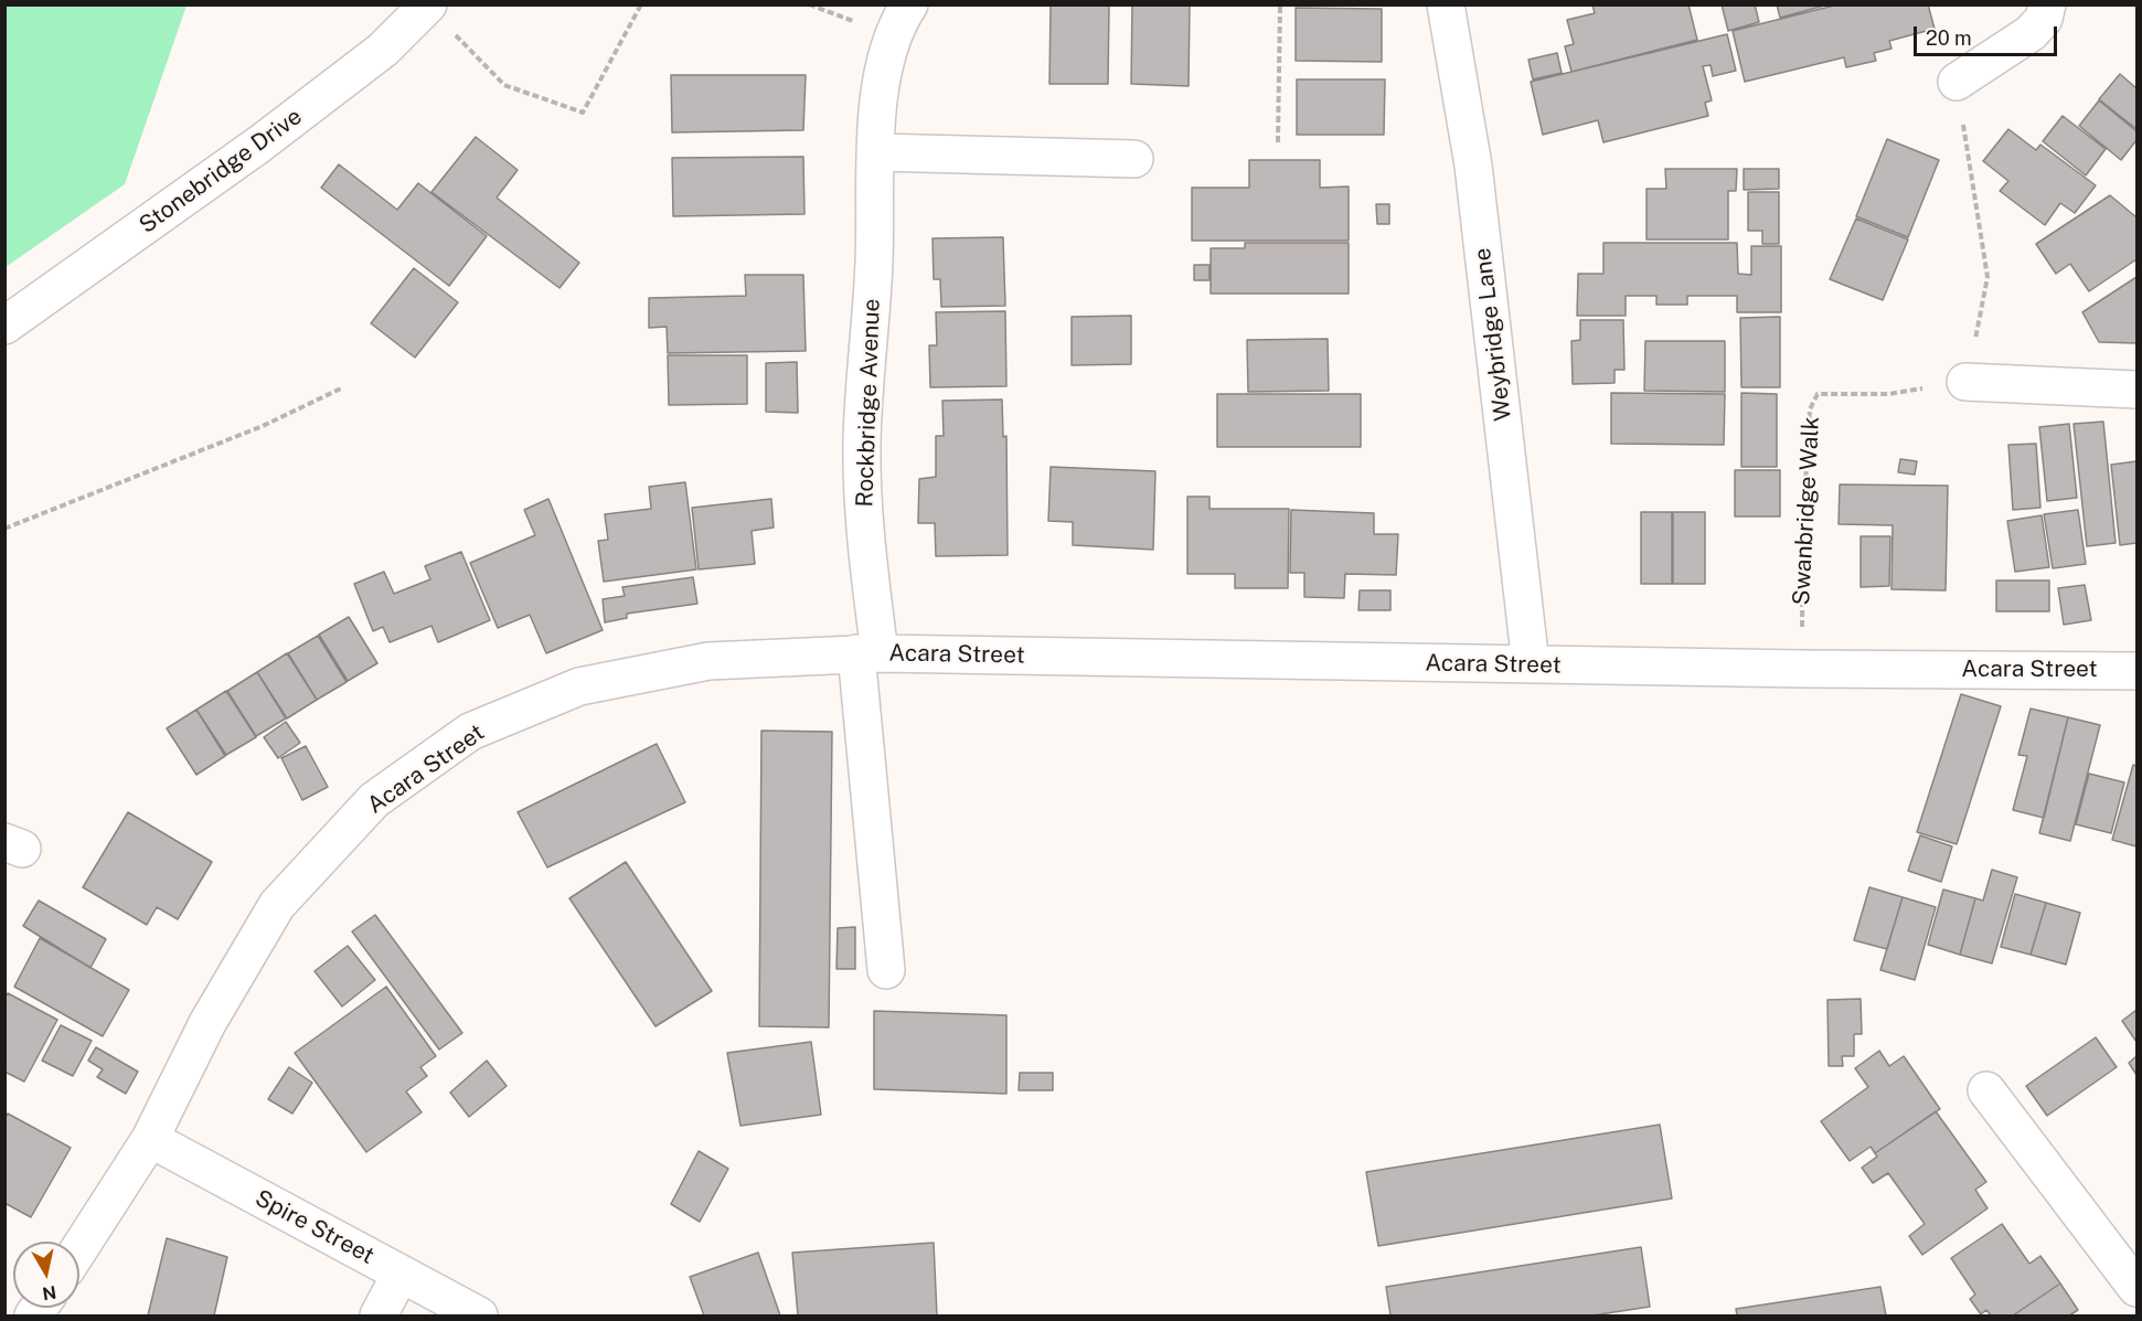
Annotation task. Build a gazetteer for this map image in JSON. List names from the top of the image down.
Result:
{
  "streets": {
    "street": [
      "Stonebridge Drive",
      "Weybridge Lane",
      "Rockbridge Avenue",
      "Acara Street",
      "Spire Street"
    ],
    "path": ["Swanbridge Walk"]
  },
  "crossings": [
    ["Weybridge Lane", "Acara Street"],
    ["Rockbridge Avenue", "Acara Street"],
    ["Acara Street", "Spire Street"]
  ],
  "scale_bar": "20 m",
  "north": "bottom"
}
